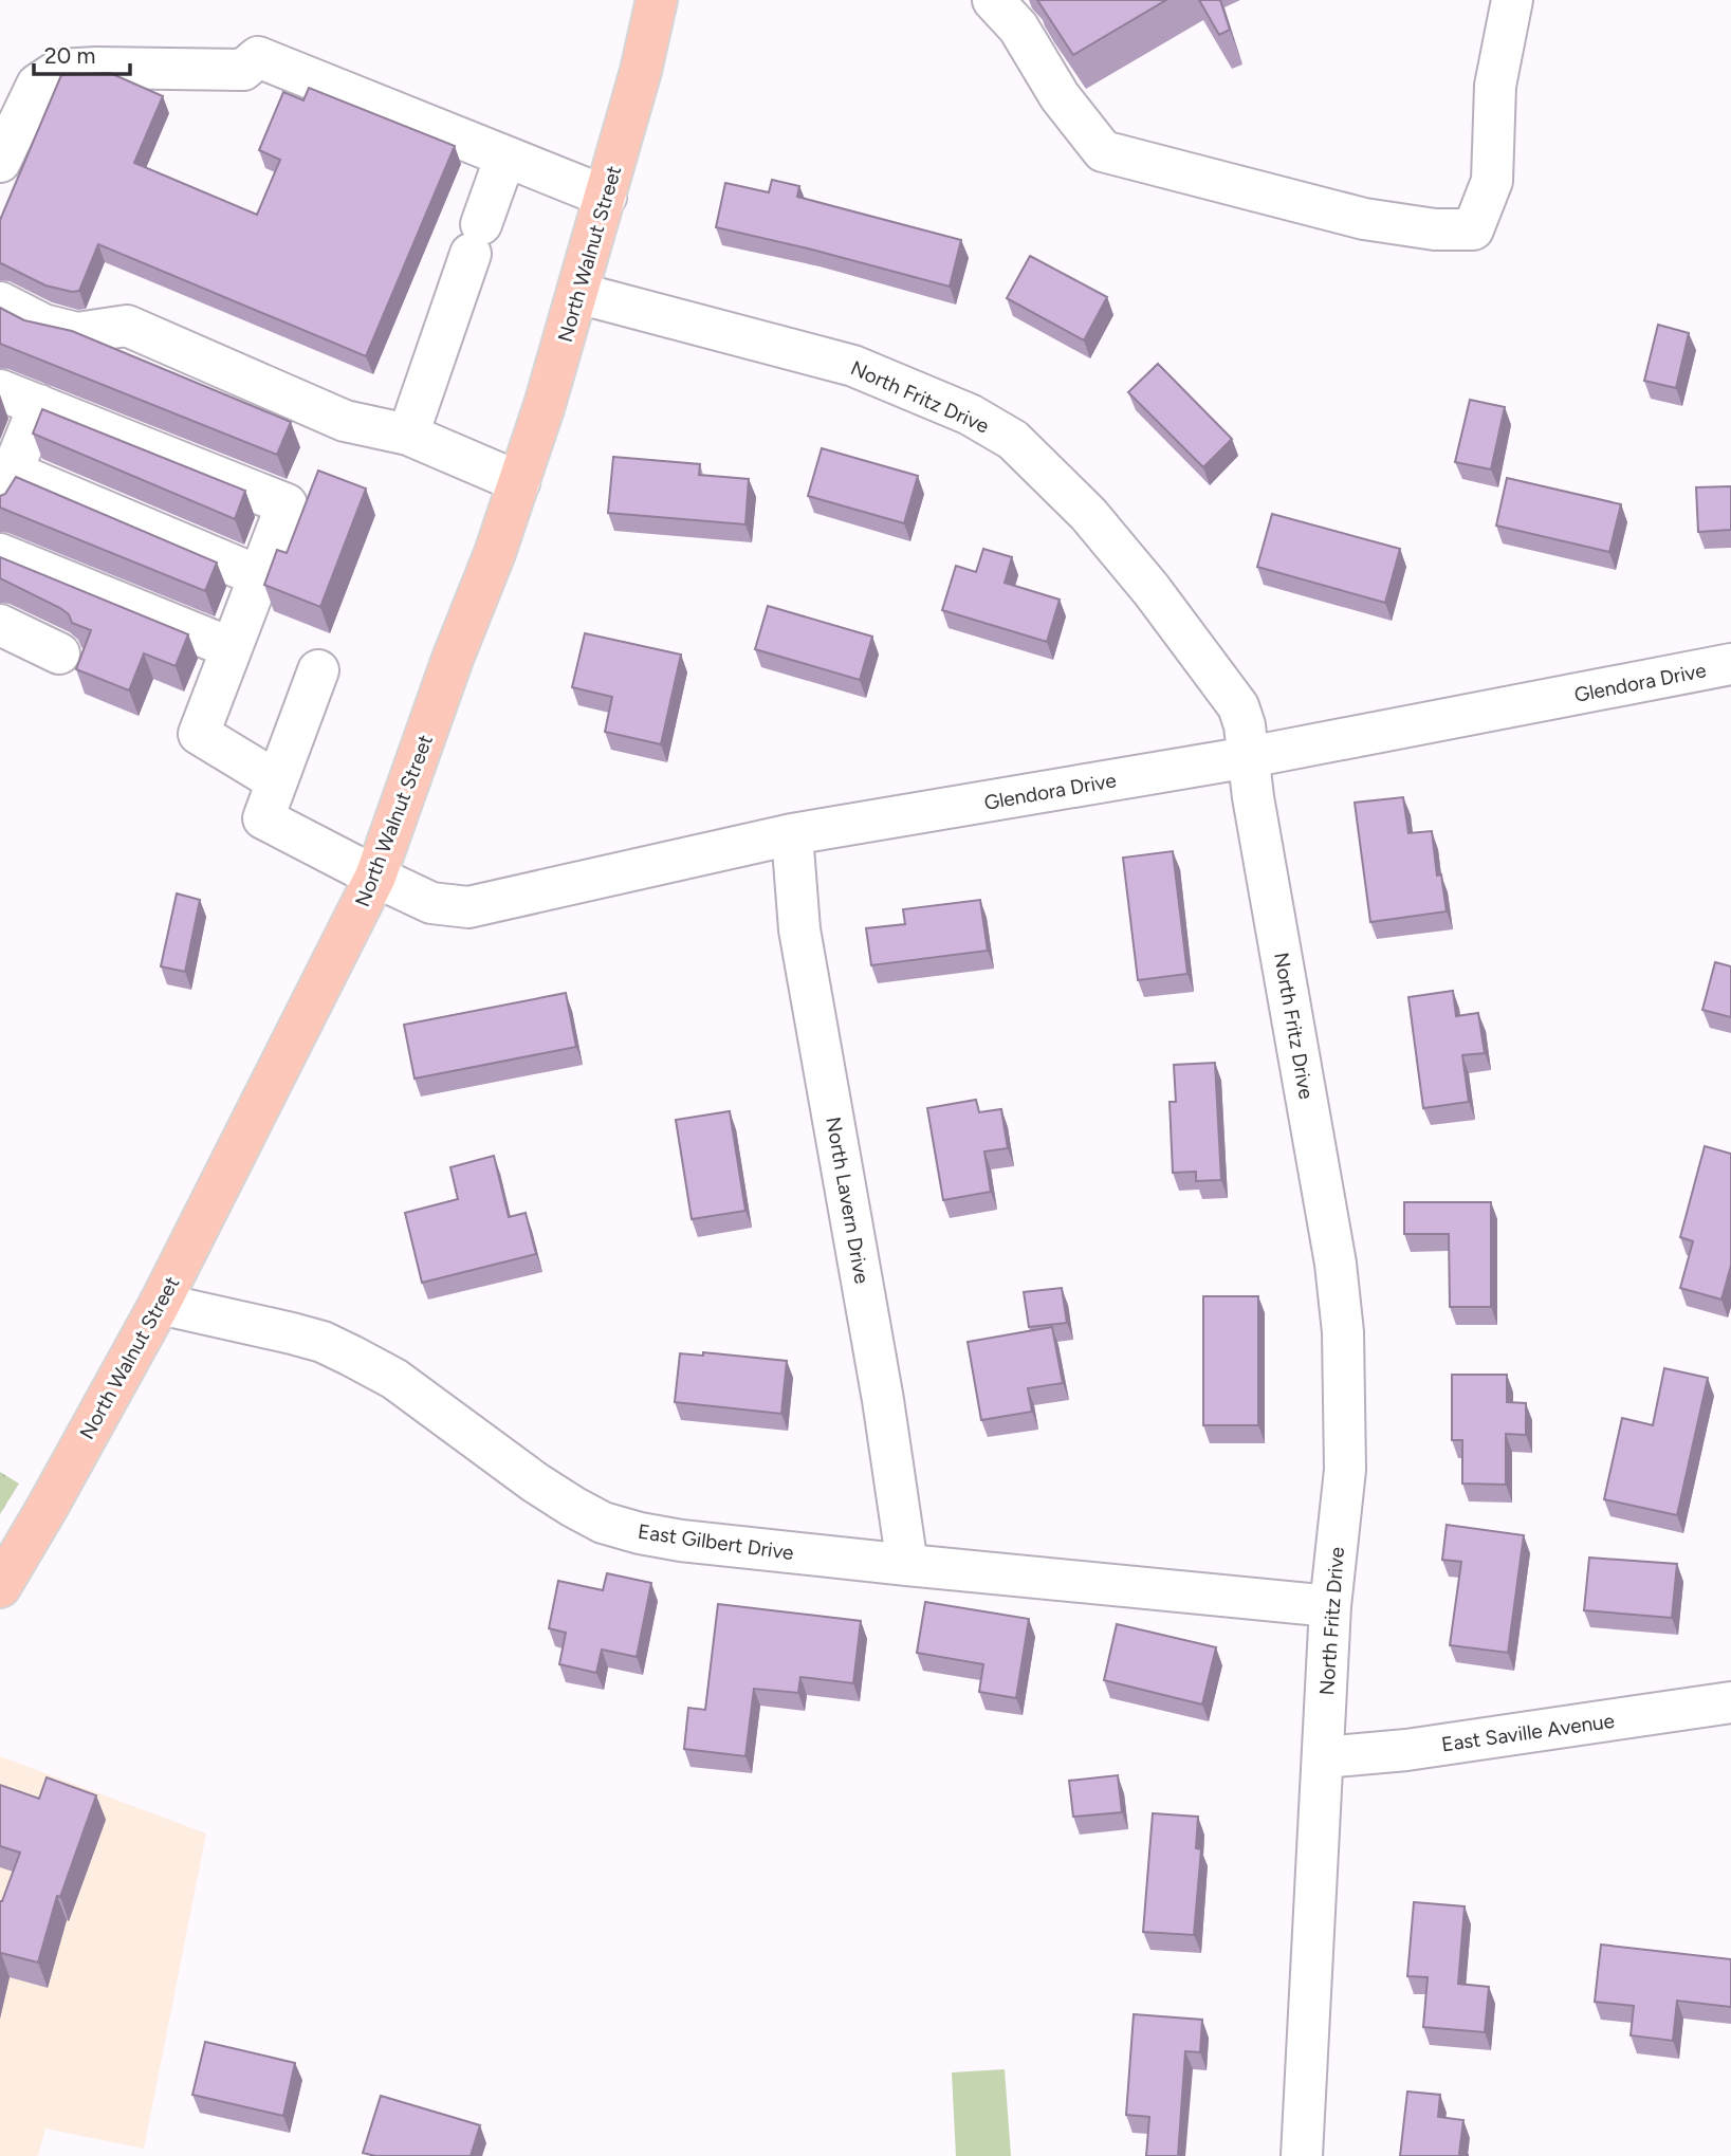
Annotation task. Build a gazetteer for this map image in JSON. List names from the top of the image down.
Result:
{
  "streets": {
    "main road": ["North Walnut Street"],
    "street": [
      "North Fritz Drive",
      "Glendora Drive",
      "North Lavern Drive",
      "East Gilbert Drive",
      "East Saville Avenue"
    ]
  },
  "crossings": [
    ["North Walnut Street", "North Fritz Drive"],
    ["North Walnut Street", "Glendora Drive"],
    ["North Walnut Street", "East Gilbert Drive"],
    ["North Fritz Drive", "Glendora Drive"],
    ["North Fritz Drive", "East Gilbert Drive"],
    ["North Fritz Drive", "East Saville Avenue"],
    ["Glendora Drive", "North Lavern Drive"],
    ["North Lavern Drive", "East Gilbert Drive"]
  ],
  "scale_bar": "20 m"
}
